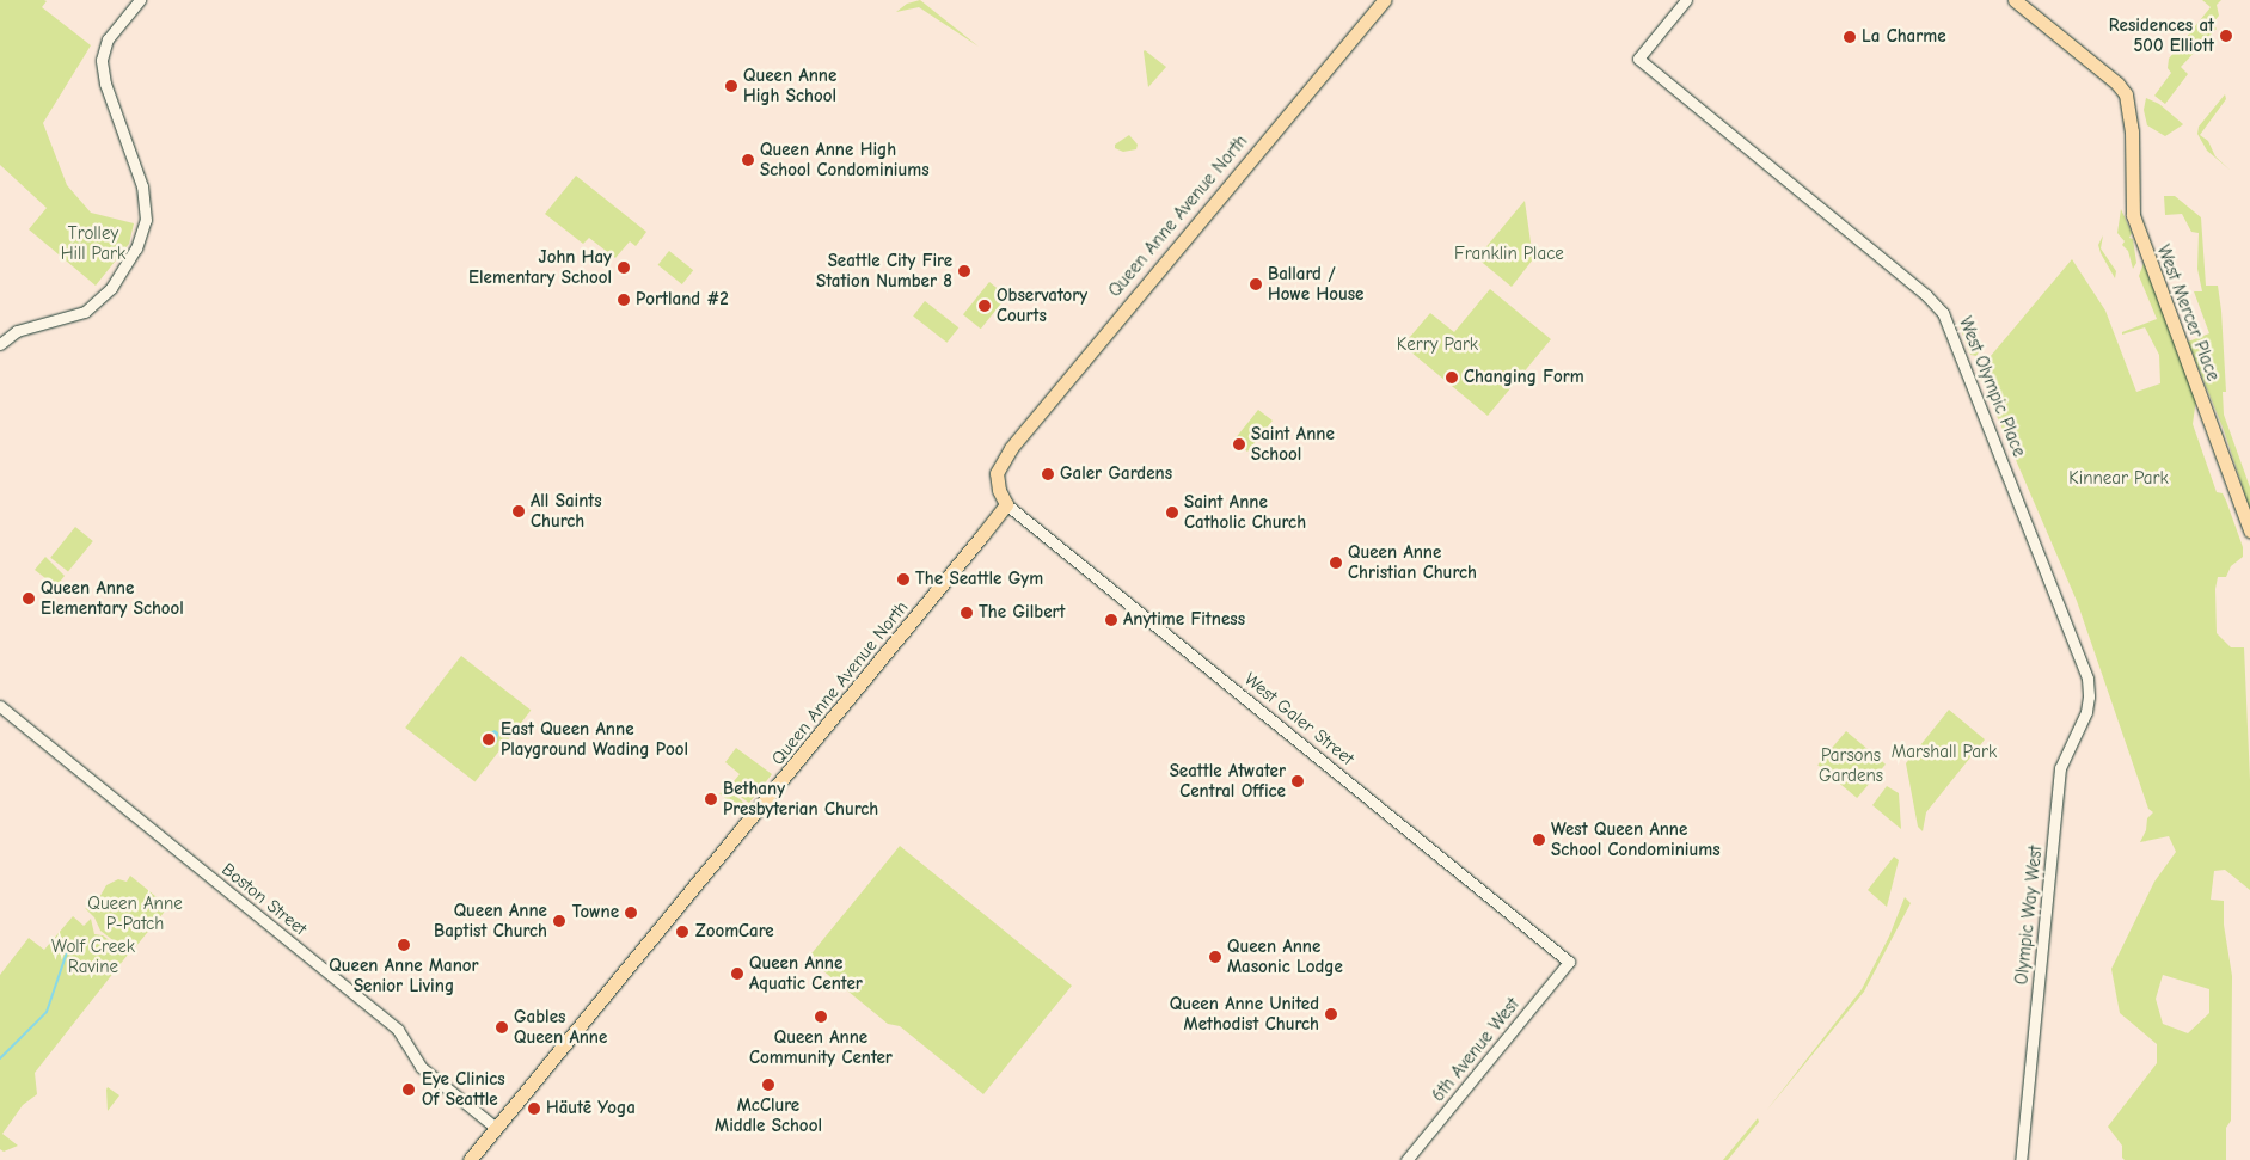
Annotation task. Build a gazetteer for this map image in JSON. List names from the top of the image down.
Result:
{
  "streets": {
    "main road": ["Queen Anne Avenue North", "West Mercer Place"],
    "street": [
      "West Olympic Place",
      "West Galer Street",
      "Boston Street",
      "Olympic Way West",
      "6th Avenue West"
    ]
  },
  "crossings": [
    ["Queen Anne Avenue North", "West Galer Street"],
    ["Queen Anne Avenue North", "Boston Street"],
    ["West Olympic Place", "Olympic Way West"],
    ["West Galer Street", "6th Avenue West"]
  ],
  "parks": [
    "Trolley Hill Park",
    "Franklin Place",
    "Kerry Park",
    "Kinnear Park",
    "Marshall Park",
    "Parsons Gardens",
    "Queen Anne P-Patch",
    "Wolf Creek Ravine"
  ],
  "places": [
    "Residences at 500 Elliott",
    "La Charme",
    "Queen Anne High School",
    "Queen Anne High School Condominiums",
    "John Hay Elementary School",
    "Seattle City Fire Station Number 8",
    "Ballard / Howe House",
    "Portland #2",
    "Observatory Courts",
    "Changing Form",
    "Saint Anne School",
    "Galer Gardens",
    "All Saints Church",
    "Saint Anne Catholic Church",
    "Queen Anne Christian Church",
    "The Seattle Gym",
    "Queen Anne Elementary School",
    "The Gilbert",
    "Anytime Fitness",
    "East Queen Anne Playground Wading Pool",
    "Seattle Atwater Central Office",
    "Bethany Presbyterian Church",
    "West Queen Anne School Condominiums",
    "Towne",
    "Queen Anne Baptist Church",
    "ZoomCare",
    "Queen Anne Manor Senior Living",
    "Queen Anne Masonic Lodge",
    "Queen Anne Aquatic Center",
    "Queen Anne United Methodist Church",
    "Queen Anne Community Center",
    "Gables Queen Anne",
    "McClure Middle School",
    "Eye Clinics Of Seattle",
    "Häutē Yoga"
  ]
}
